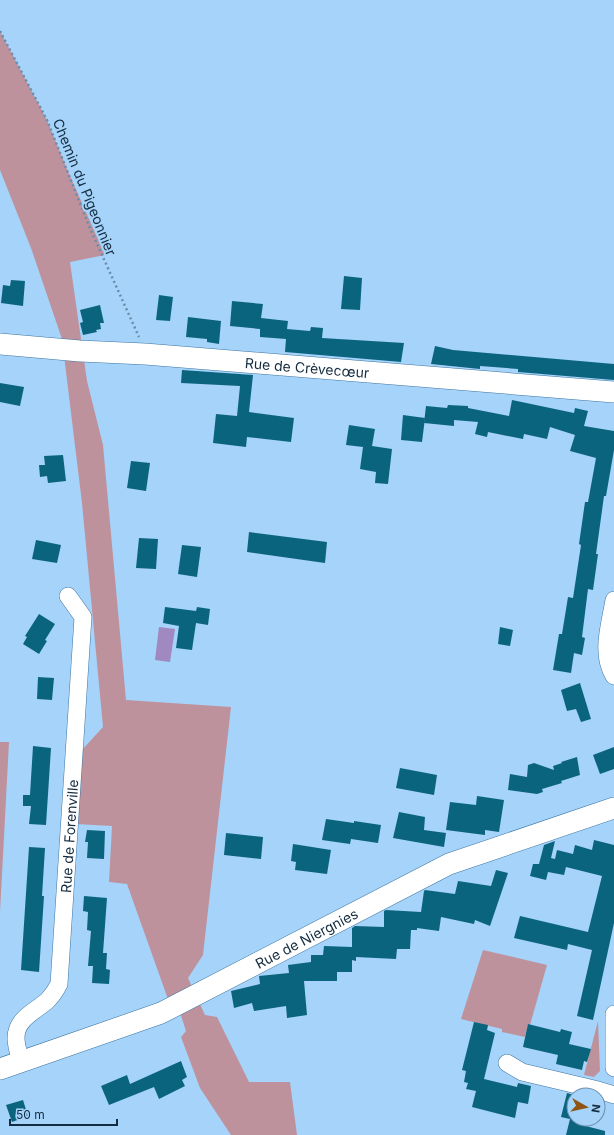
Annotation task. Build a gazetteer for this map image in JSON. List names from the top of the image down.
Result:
{
  "streets": {
    "street": ["Rue de Crèvecœur", "Rue de Forenville", "Rue de Niergnies"],
    "path": ["Chemin du Pigeonnier"]
  },
  "crossings": [
    ["Chemin du Pigeonnier", "Rue de Crèvecœur"],
    ["Rue de Forenville", "Rue de Niergnies"]
  ],
  "scale_bar": "50 m",
  "north": "right"
}
